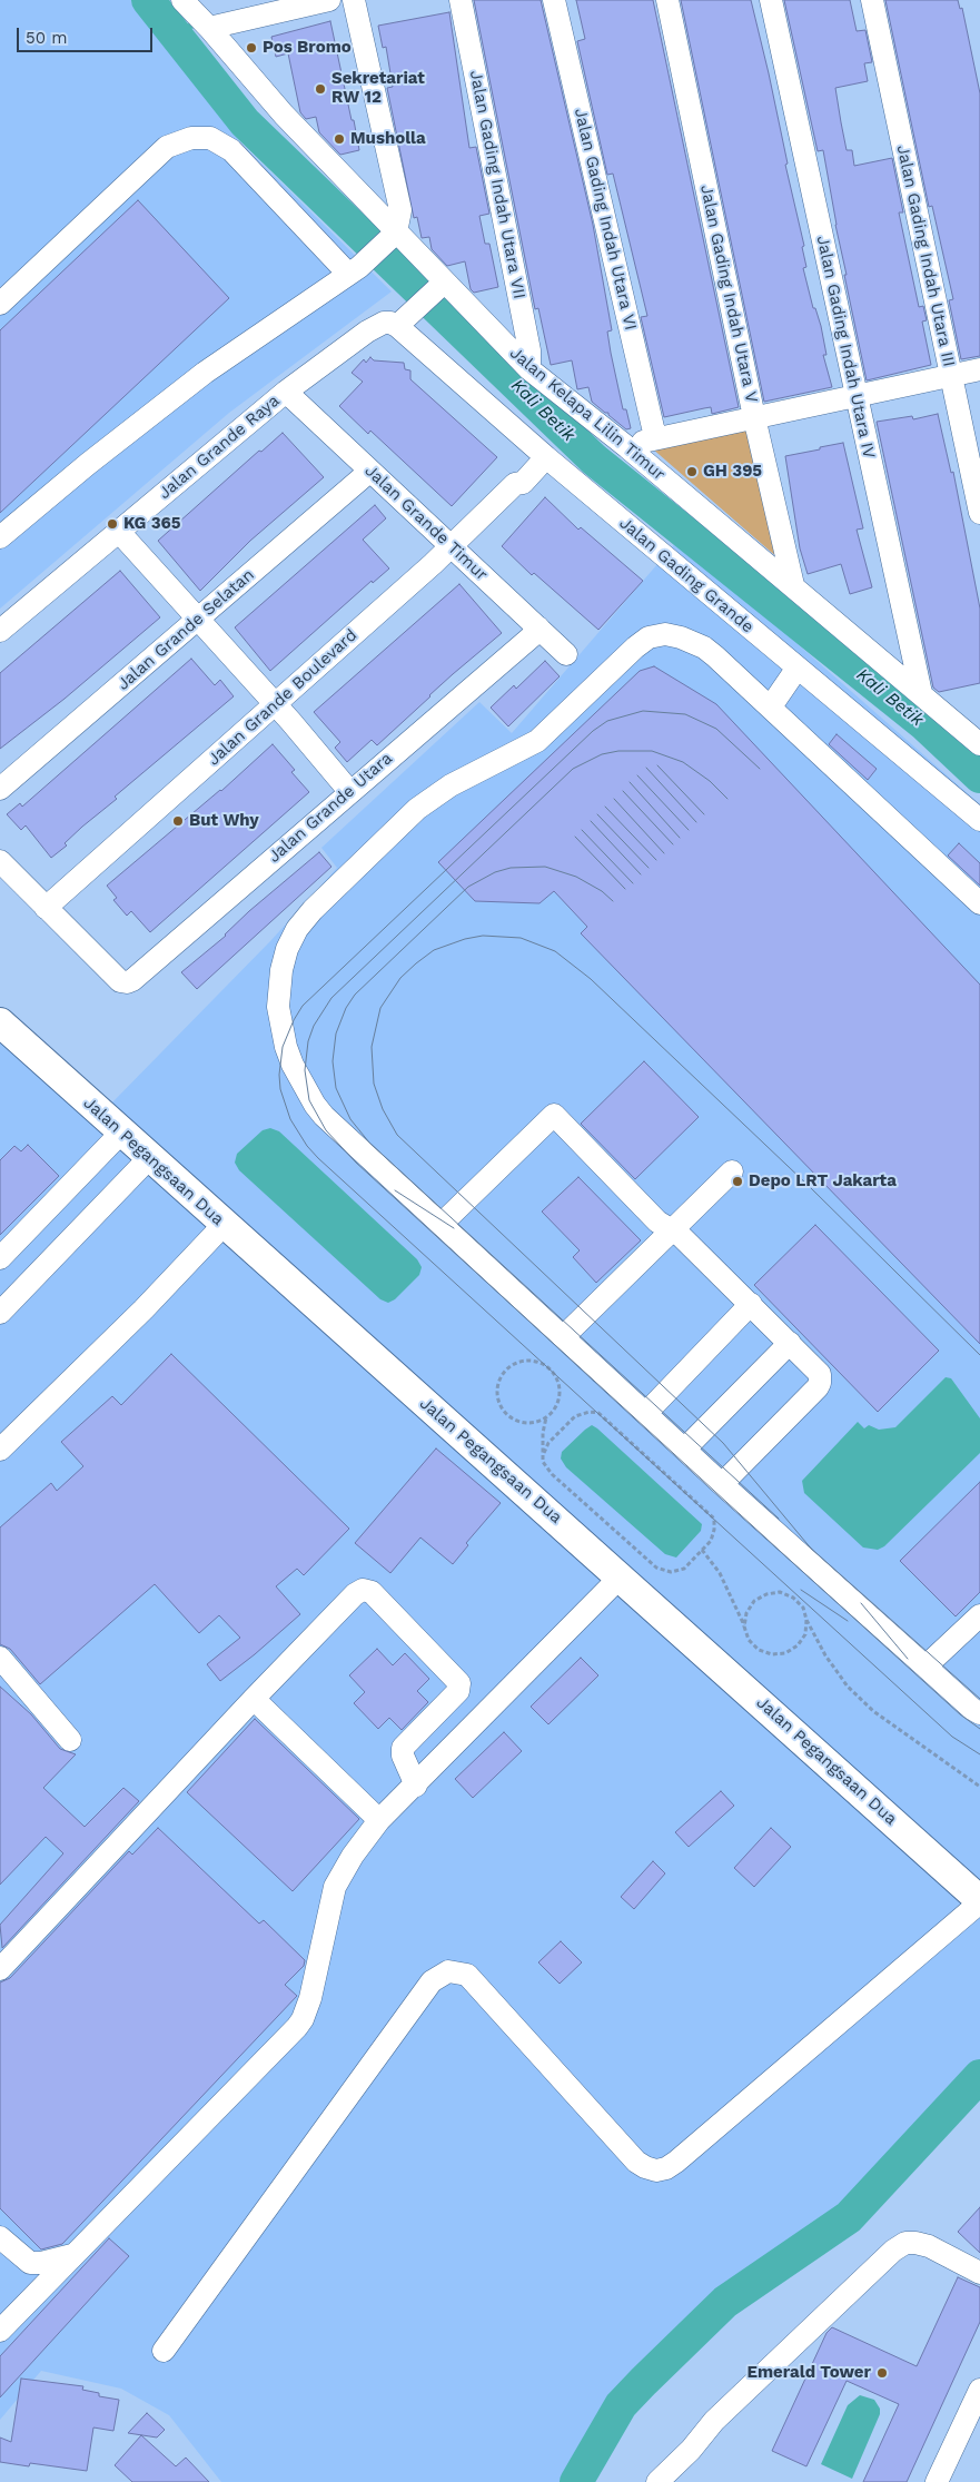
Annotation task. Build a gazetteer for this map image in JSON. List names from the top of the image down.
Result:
{
  "streets": {
    "main road": ["Jalan Pegangsaan Dua"],
    "street": [
      "Jalan Gading Indah Utara VII",
      "Jalan Gading Indah Utara VI",
      "Jalan Gading Indah Utara III",
      "Jalan Gading Indah Utara V",
      "Jalan Gading Indah Utara IV",
      "Jalan Kelapa Lilin Timur",
      "Jalan Grande Raya",
      "Jalan Grande Timur",
      "Jalan Gading Grande",
      "Jalan Grande Selatan",
      "Jalan Grande Boulevard",
      "Jalan Grande Utara"
    ]
  },
  "crossings": [
    ["Jalan Gading Indah Utara VII", "Jalan Kelapa Lilin Timur"],
    ["Jalan Gading Indah Utara V", "Jalan Kelapa Lilin Timur"],
    ["Jalan Gading Indah Utara IV", "Jalan Kelapa Lilin Timur"],
    ["Jalan Grande Raya", "Jalan Grande Timur"],
    ["Jalan Grande Raya", "Jalan Gading Grande"],
    ["Jalan Grande Timur", "Jalan Grande Selatan"],
    ["Jalan Grande Timur", "Jalan Grande Boulevard"],
    ["Jalan Grande Timur", "Jalan Grande Utara"],
    ["Jalan Gading Grande", "Jalan Grande Boulevard"],
    ["Jalan Grande Boulevard", "Jalan Grande Utara"]
  ],
  "water": ["Kali Betik"],
  "places": [
    "Pos Bromo",
    "Sekretariat RW 12",
    "Musholla",
    "GH 395",
    "KG 365",
    "But Why",
    "Depo LRT Jakarta",
    "Emerald Tower"
  ],
  "scale_bar": "50 m"
}
